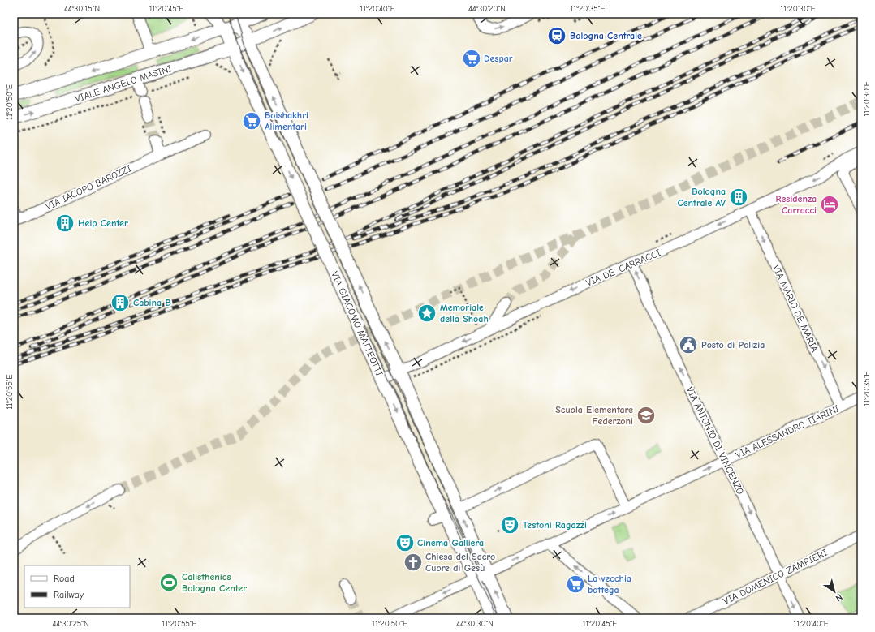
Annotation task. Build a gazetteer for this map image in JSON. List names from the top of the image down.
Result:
{
  "streets": {
    "main road": ["VIALE ANGELO MASINI", "VIA GIACOMO MATTEOTTI"],
    "street": [
      "VIA IACOPO BAROZZI",
      "VIA DE' CARRACCI",
      "VIA MARIO DE MARIA",
      "VIA ALESSANDRO TIARINI",
      "VIA ANTONIO DI VINCENZO",
      "VIA DOMENICO ZAMPIERI"
    ]
  },
  "crossings": [
    ["VIALE ANGELO MASINI", "VIA GIACOMO MATTEOTTI"],
    ["VIA DE' CARRACCI", "VIA MARIO DE MARIA"],
    ["VIA DE' CARRACCI", "VIA GIACOMO MATTEOTTI"],
    ["VIA DE' CARRACCI", "VIA ANTONIO DI VINCENZO"],
    ["VIA MARIO DE MARIA", "VIA ALESSANDRO TIARINI"],
    ["VIA GIACOMO MATTEOTTI", "VIA ALESSANDRO TIARINI"],
    ["VIA ALESSANDRO TIARINI", "VIA ANTONIO DI VINCENZO"],
    ["VIA ANTONIO DI VINCENZO", "VIA DOMENICO ZAMPIERI"]
  ],
  "one_way": ["VIA DE' CARRACCI", "VIA MARIO DE MARIA"],
  "places": {
    "station": ["Bologna Centrale"],
    "supermarket": ["Despar", "Boishakhri Alimentari", "La vecchia bottega"],
    "building": ["Bologna Centrale AV", "Help Center", "Cabina B"],
    "hotel": ["Residenza Carracci"],
    "place": ["Memoriale della Shoah"],
    "public building": ["Posto di Polizia"],
    "school or university": ["Scuola Elementare Federzoni"],
    "theatre": ["Testoni Ragazzi", "Cinema Galliera"],
    "church": ["Chiesa del Sacro Cuore di Gesù"],
    "sports": ["Calisthenics Bologna Center"]
  },
  "legend": ["Road", "Railway"],
  "north": "bottom right",
  "coordinates": [
    "44°30'15\"N",
    "11°20'45\"E",
    "11°20'40\"E",
    "44°30'20\"N",
    "11°20'35\"E",
    "11°20'30\"E",
    "11°20'50\"E",
    "11°20'55\"E",
    "44°30'25\"N",
    "44°30'30\"N"
  ]
}
